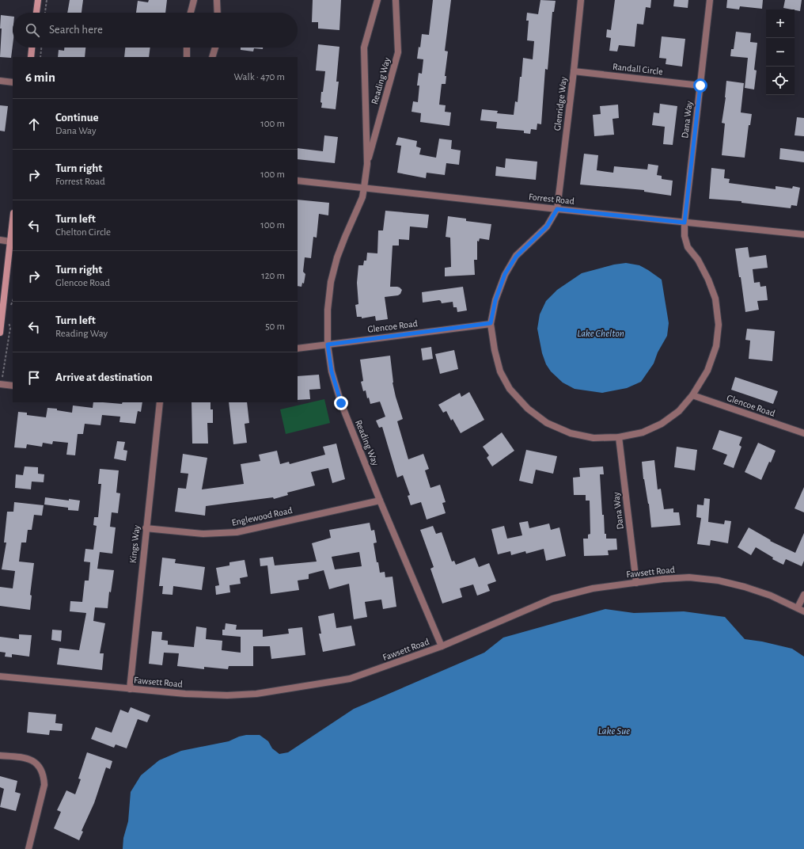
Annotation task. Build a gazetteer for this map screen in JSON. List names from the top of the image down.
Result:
{
  "streets": {
    "street": [
      "Randall Circle",
      "Reading Way",
      "Glenridge Way",
      "Dana Way",
      "Forrest Road",
      "Glencoe Road",
      "Englewood Road",
      "Kings Way",
      "Fawsett Road"
    ]
  },
  "crossings": [
    ["Randall Circle", "Glenridge Way"],
    ["Randall Circle", "Dana Way"],
    ["Reading Way", "Forrest Road"],
    ["Reading Way", "Glencoe Road"],
    ["Reading Way", "Englewood Road"],
    ["Reading Way", "Fawsett Road"],
    ["Glenridge Way", "Forrest Road"],
    ["Dana Way", "Forrest Road"],
    ["Dana Way", "Glencoe Road"],
    ["Dana Way", "Fawsett Road"],
    ["Englewood Road", "Kings Way"],
    ["Kings Way", "Fawsett Road"]
  ],
  "water": ["Lake Chelton", "Lake Sue"],
  "page": {
    "map_buttons": ["+", "−"],
    "search": "Search here",
    "heading": ["6 min", "Walk · 470 m"],
    "list": [
      ["Continue", "Dana Way", "100 m"],
      ["Turn right", "Forrest Road", "100 m"],
      ["Turn left", "Chelton Circle", "100 m"],
      ["Turn right", "Glencoe Road", "120 m"],
      ["Turn left", "Reading Way", "50 m"],
      "Arrive at destination"
    ]
  }
}
